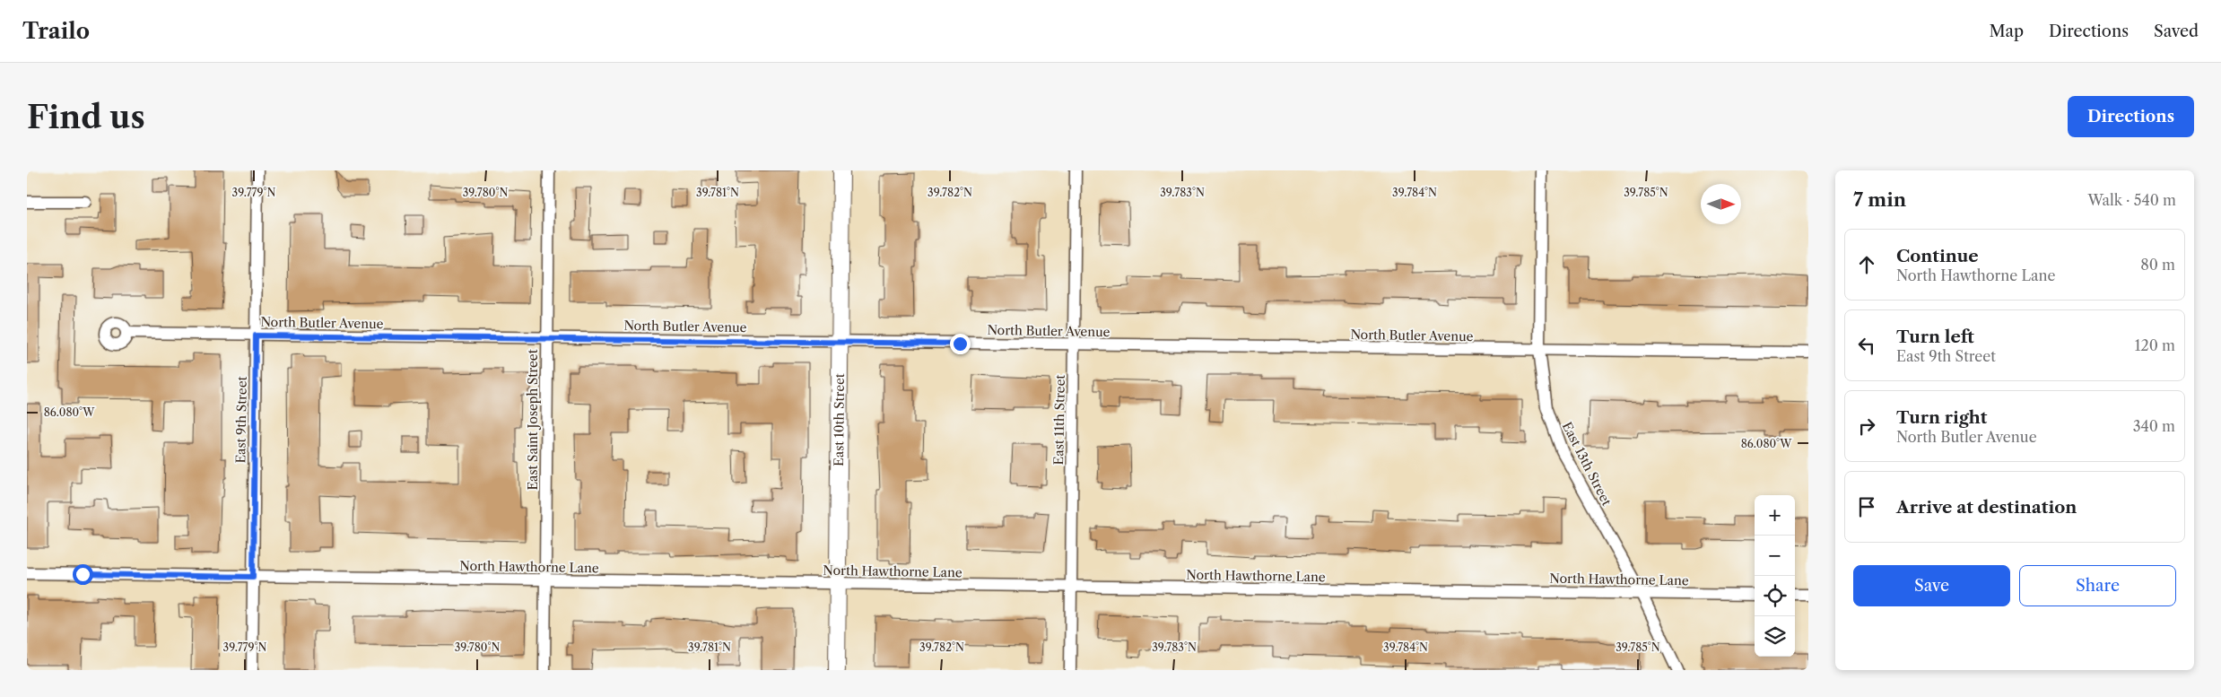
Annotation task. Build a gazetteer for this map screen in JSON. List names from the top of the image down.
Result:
{
  "streets": {
    "main road": ["East 10th Street"],
    "street": [
      "North Butler Avenue",
      "East 9th Street",
      "East Saint Joseph Street",
      "East 11th Street",
      "East 13th Street",
      "North Hawthorne Lane"
    ]
  },
  "crossings": [
    ["North Butler Avenue", "East 9th Street"],
    ["North Butler Avenue", "East Saint Joseph Street"],
    ["North Butler Avenue", "East 11th Street"],
    ["North Butler Avenue", "East 10th Street"],
    ["North Butler Avenue", "East 13th Street"],
    ["East 9th Street", "North Hawthorne Lane"],
    ["East Saint Joseph Street", "North Hawthorne Lane"],
    ["East 11th Street", "North Hawthorne Lane"],
    ["East 10th Street", "North Hawthorne Lane"],
    ["East 13th Street", "North Hawthorne Lane"]
  ],
  "north": "right",
  "page": {
    "header": "Trailo",
    "nav": ["Map", "Directions", "Saved"],
    "buttons": [
      "Directions",
      ["Save", "Share"]
    ],
    "title": "Find us",
    "heading": ["7 min", "Walk · 540 m"],
    "list": [
      ["Continue", "North Hawthorne Lane", "80 m"],
      ["Turn left", "East 9th Street", "120 m"],
      ["Turn right", "North Butler Avenue", "340 m"],
      "Arrive at destination"
    ],
    "map_buttons": ["+", "−"]
  },
  "coordinates": [
    "39.779°N",
    "39.780°N",
    "39.781°N",
    "39.782°N",
    "39.783°N",
    "39.784°N",
    "39.785°N",
    "86.080°W"
  ]
}
